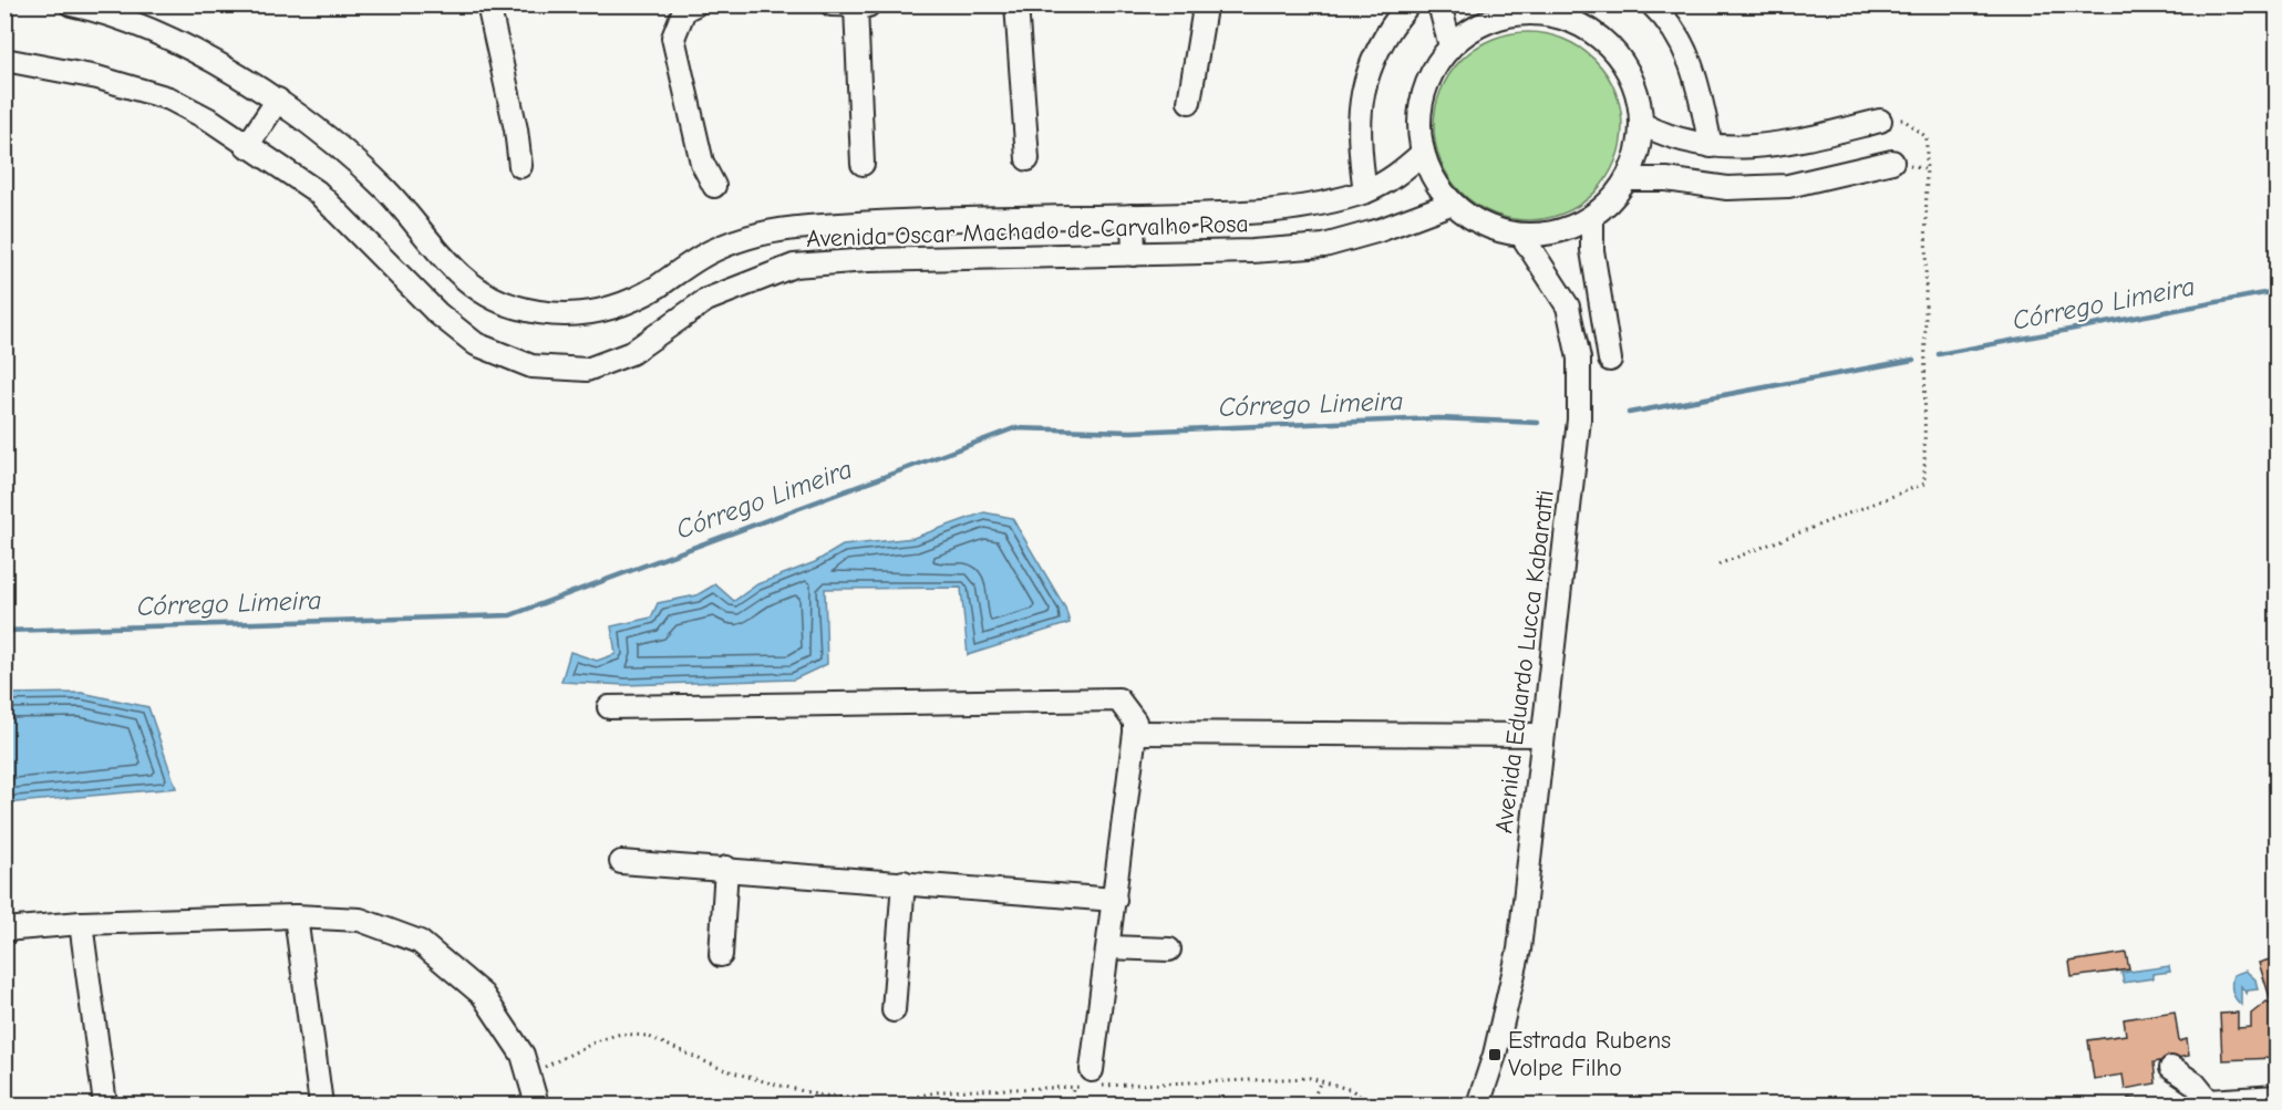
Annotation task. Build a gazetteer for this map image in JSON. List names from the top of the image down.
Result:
{
  "streets": {
    "street": ["Avenida Oscar Machado de Carvalho Rosa", "Avenida Eduardo Lucca Kabaratti"]
  },
  "crossings": [
    ["Avenida Oscar Machado de Carvalho Rosa", "Avenida Eduardo Lucca Kabaratti"]
  ],
  "water": ["Córrego Limeira"],
  "places": {
    "transit": ["Estrada Rubens Volpe Filho"]
  }
}
